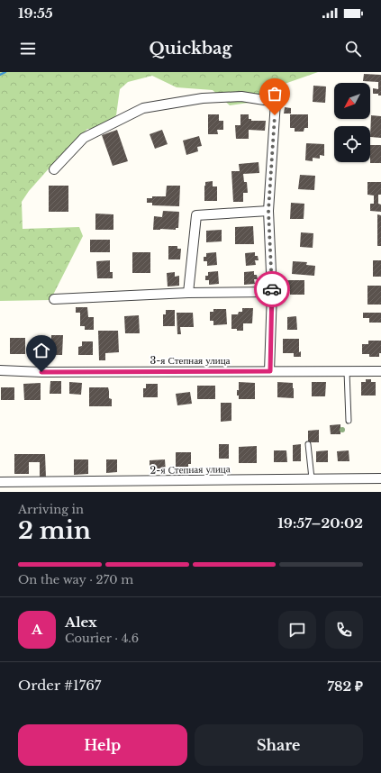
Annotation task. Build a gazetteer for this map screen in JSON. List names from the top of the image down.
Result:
{
  "streets": {
    "street": ["3-я Степная улица", "2-я Степная улица"]
  },
  "north": "bottom left",
  "page": {
    "status": "19:55",
    "header": "Quickbag",
    "heading": ["2 min", "Arriving in", "19:57–20:02"],
    "panel": [
      "Alex",
      "Courier · 4.6",
      "Order #1767",
      "782 ₽"
    ],
    "bar": "On the way · 270 m",
    "round": "A",
    "buttons": ["Help", "Share"]
  }
}
